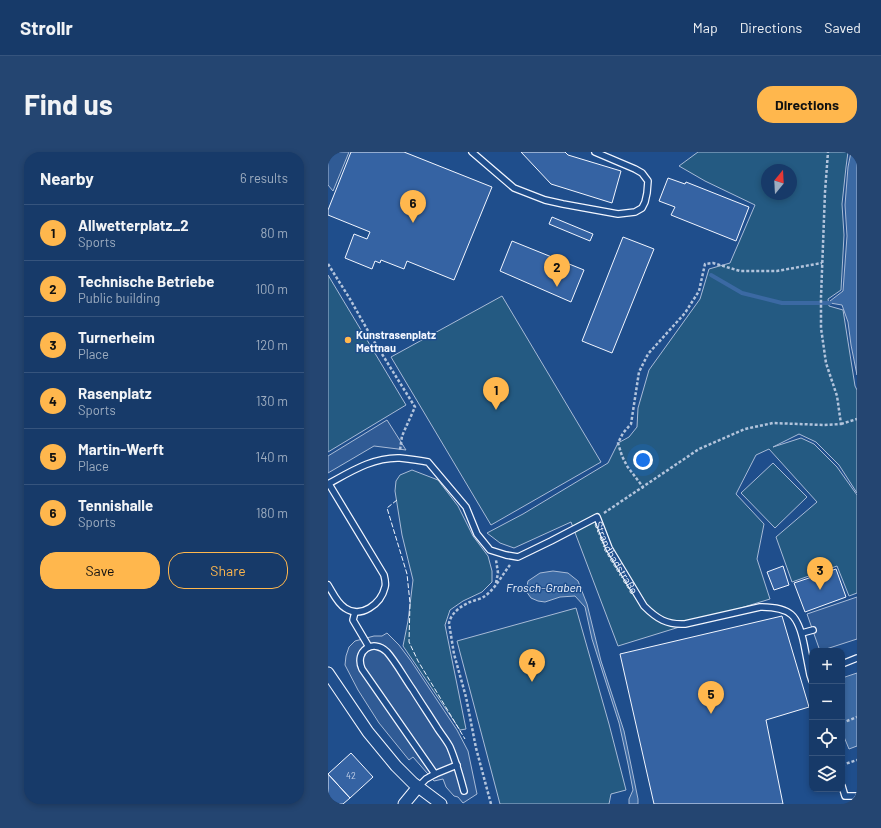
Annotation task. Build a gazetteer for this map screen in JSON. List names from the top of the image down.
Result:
{
  "streets": {
    "lane": ["Strandbadstraße"]
  },
  "water": ["Frosch-Graben"],
  "places": ["Kunstrasenplatz Mettnau"],
  "house_numbers": ["42"],
  "north": "top",
  "page": {
    "header": "Strollr",
    "nav": ["Map", "Directions", "Saved"],
    "buttons": [
      "Directions",
      ["Save", "Share"]
    ],
    "title": "Find us",
    "heading": ["Nearby", "6 results"],
    "pins": [
      "6",
      "2",
      "1",
      "3",
      "4",
      "5"
    ],
    "list": [
      {
        "mark": "1",
        "name": "Allwetterplatz_2",
        "note": "Sports",
        "value": "80 m"
      },
      {
        "mark": "2",
        "name": "Technische Betriebe",
        "note": "Public building",
        "value": "100 m"
      },
      {
        "mark": "3",
        "name": "Turnerheim",
        "note": "Place",
        "value": "120 m"
      },
      {
        "mark": "4",
        "name": "Rasenplatz",
        "note": "Sports",
        "value": "130 m"
      },
      {
        "mark": "5",
        "name": "Martin-Werft",
        "note": "Place",
        "value": "140 m"
      },
      {
        "mark": "6",
        "name": "Tennishalle",
        "note": "Sports",
        "value": "180 m"
      }
    ],
    "map_buttons": ["+", "−"]
  }
}
